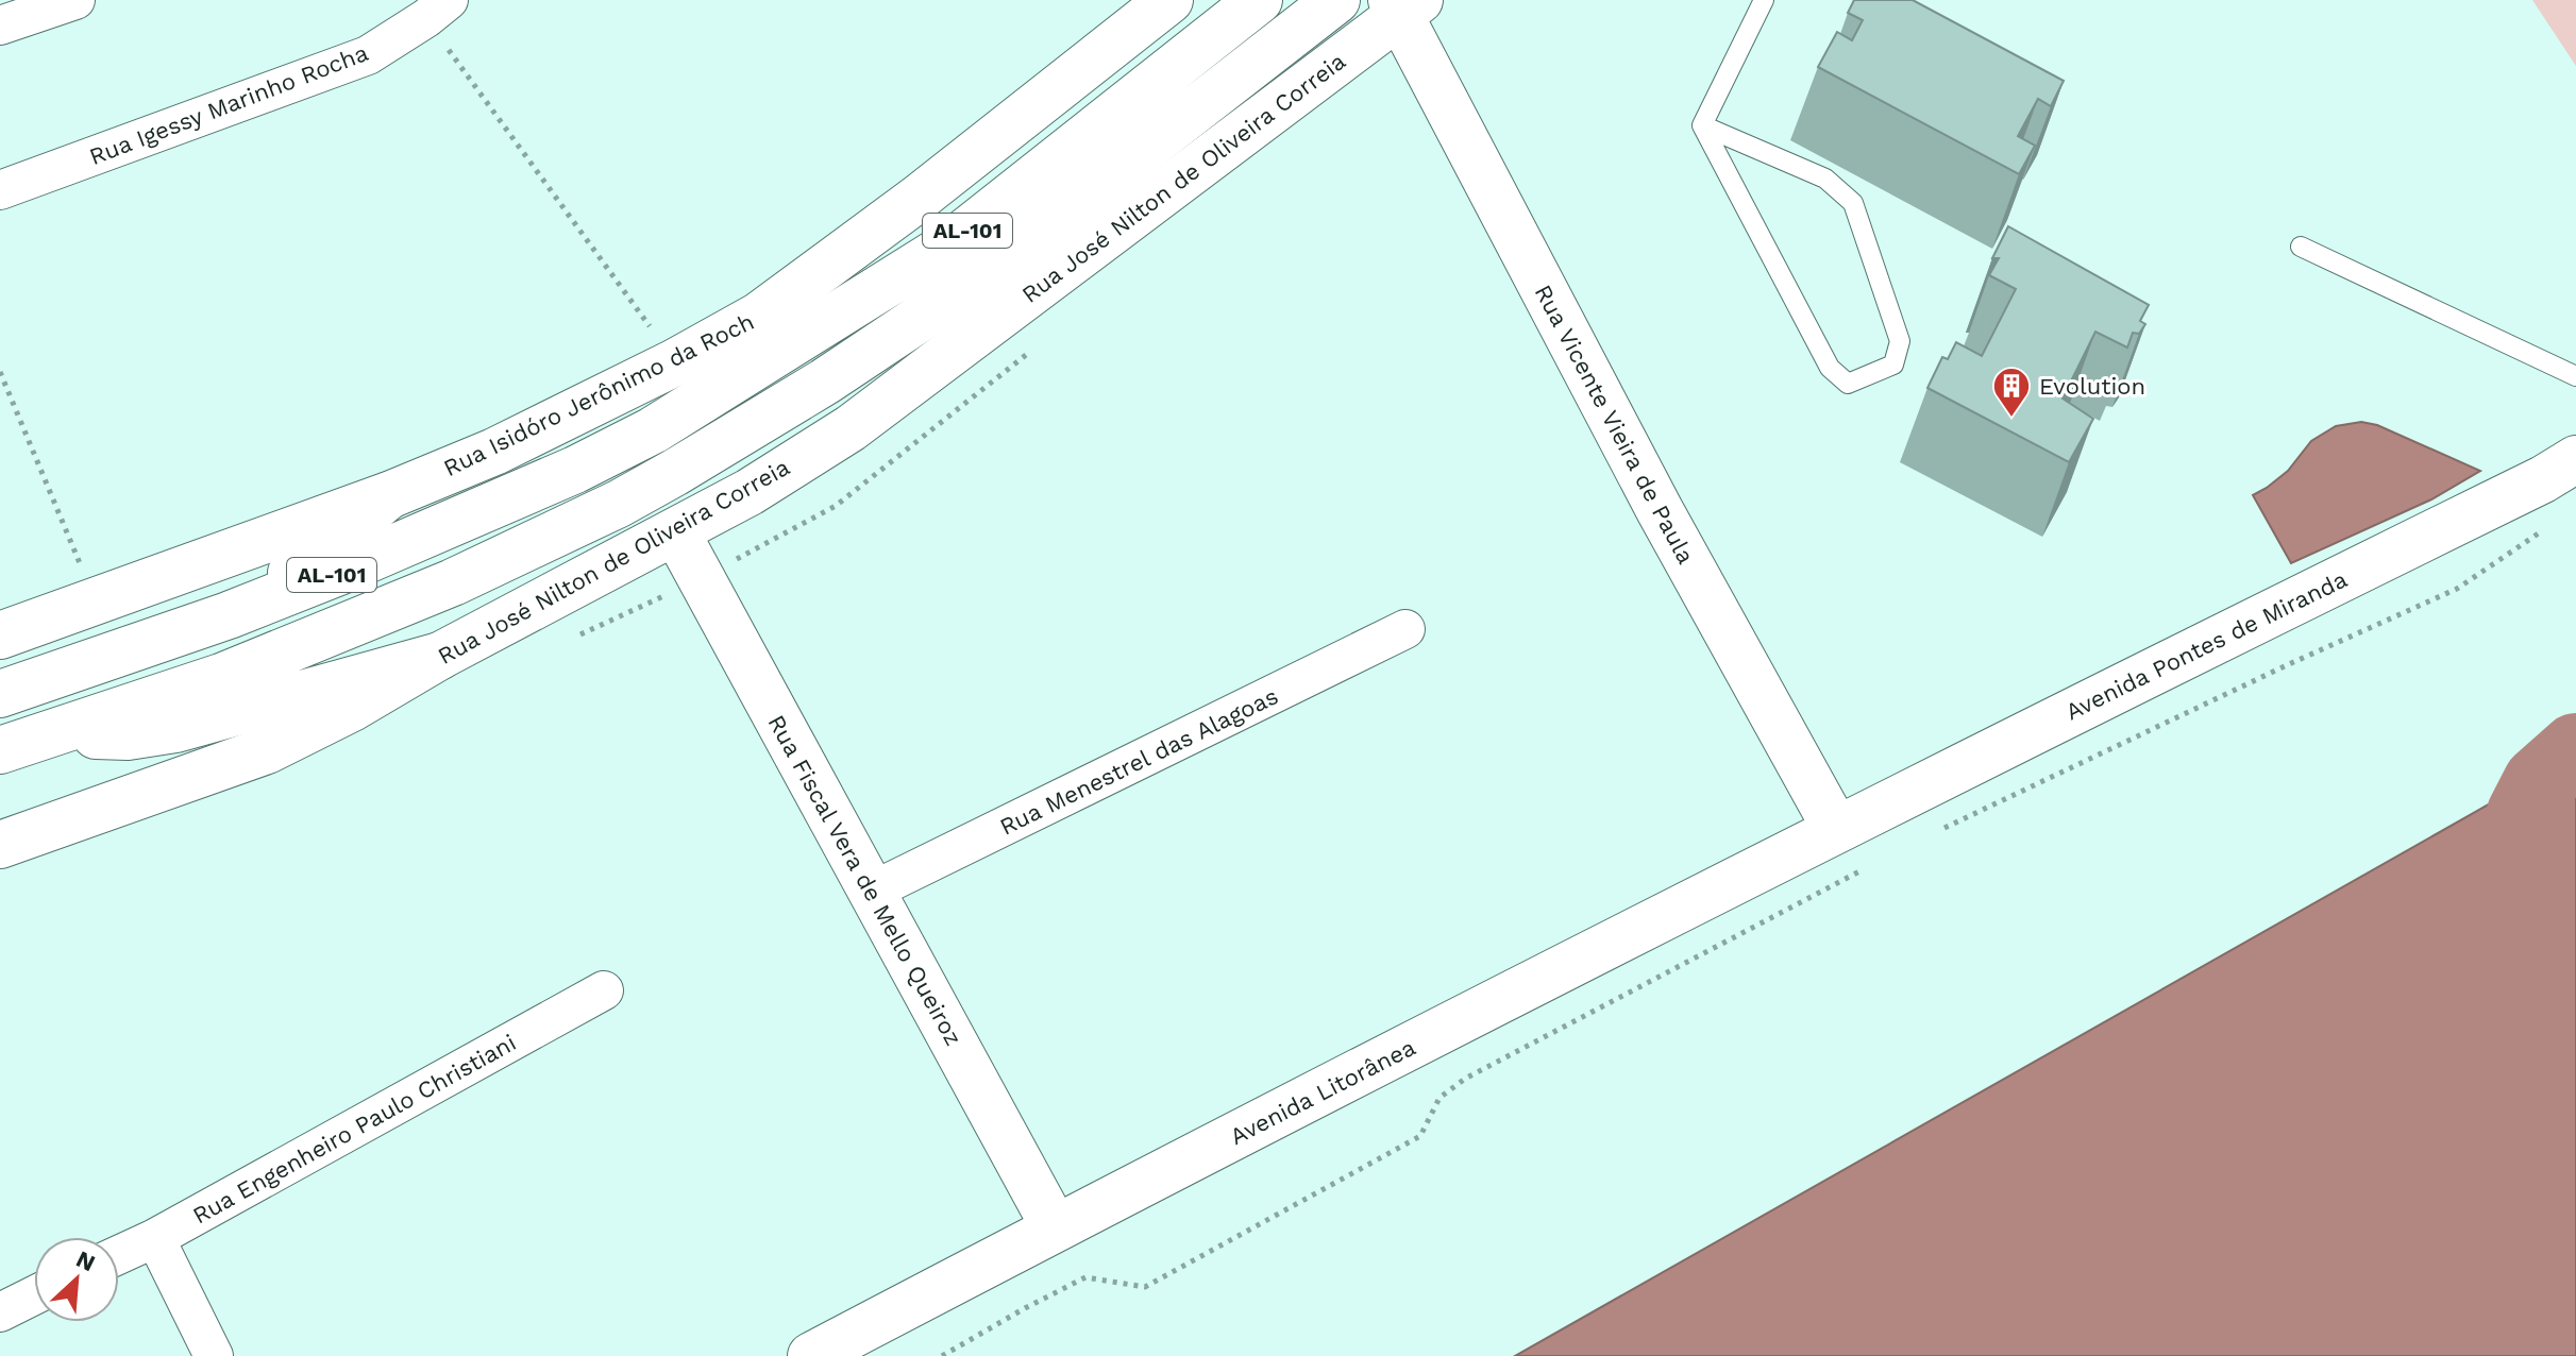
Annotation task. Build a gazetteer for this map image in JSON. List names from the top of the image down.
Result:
{
  "streets": {
    "street": [
      "Rua Igessy Marinho Rocha",
      "Rua José Nilton de Oliveira Correia",
      "AL-101",
      "Rua Isidóro Jerônimo da Roch",
      "Rua Vicente Vieira de Paula",
      "Avenida Pontes de Miranda",
      "Rua Menestrel das Alagoas",
      "Rua Fiscal Vera de Mello Queiroz",
      "Avenida Litorânea",
      "Rua Engenheiro Paulo Christiani"
    ]
  },
  "crossings": [
    ["Rua José Nilton de Oliveira Correia", "Rua Vicente Vieira de Paula"],
    ["Rua José Nilton de Oliveira Correia", "Rua Fiscal Vera de Mello Queiroz"],
    ["Rua Vicente Vieira de Paula", "Avenida Pontes de Miranda"],
    ["Rua Vicente Vieira de Paula", "Avenida Litorânea"],
    ["Avenida Pontes de Miranda", "Avenida Litorânea"],
    ["Rua Menestrel das Alagoas", "Rua Fiscal Vera de Mello Queiroz"],
    ["Rua Fiscal Vera de Mello Queiroz", "Avenida Litorânea"]
  ],
  "places": {
    "building": ["Evolution"]
  },
  "north": "top right"
}
